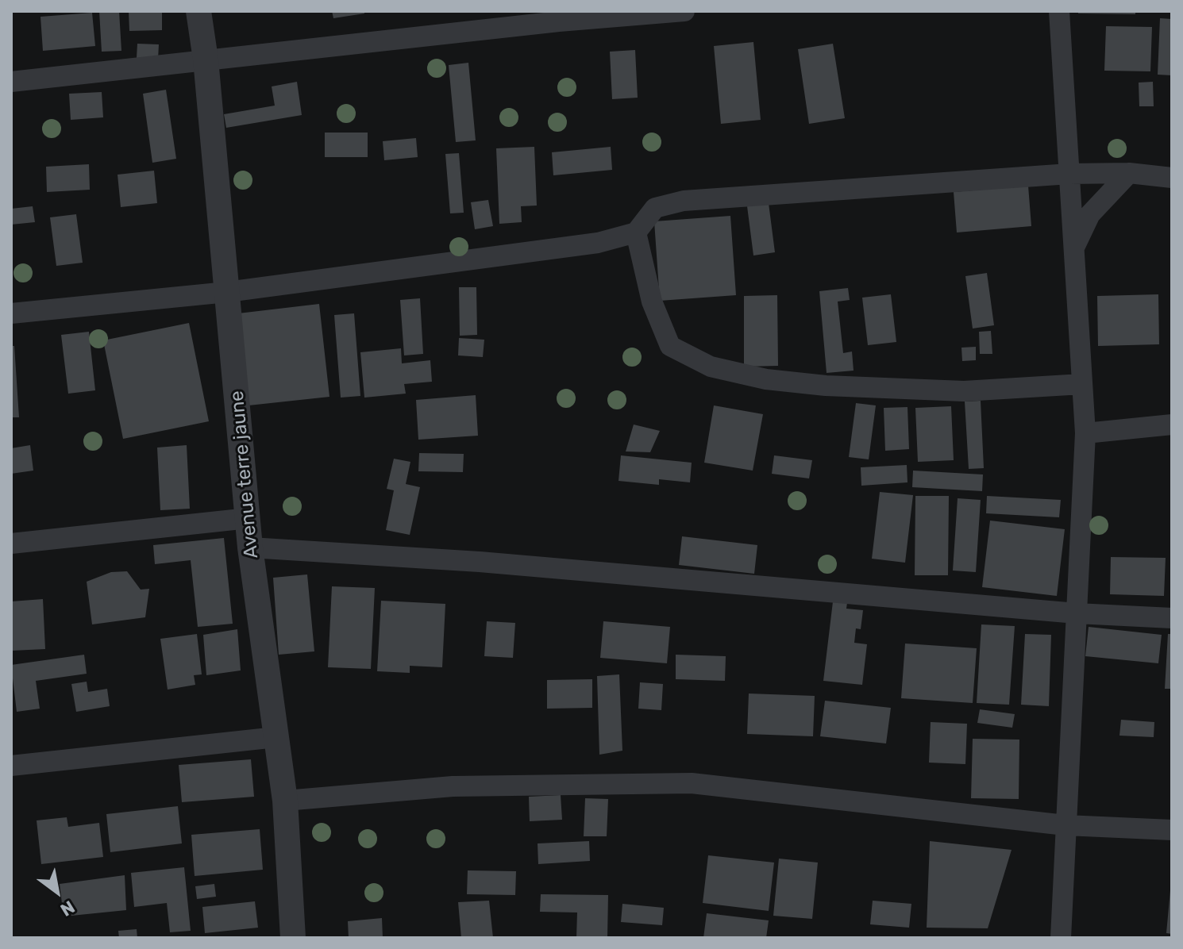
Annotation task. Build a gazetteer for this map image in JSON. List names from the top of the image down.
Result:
{
  "streets": {
    "street": ["Avenue terre jaune"]
  },
  "north": "bottom right"
}
